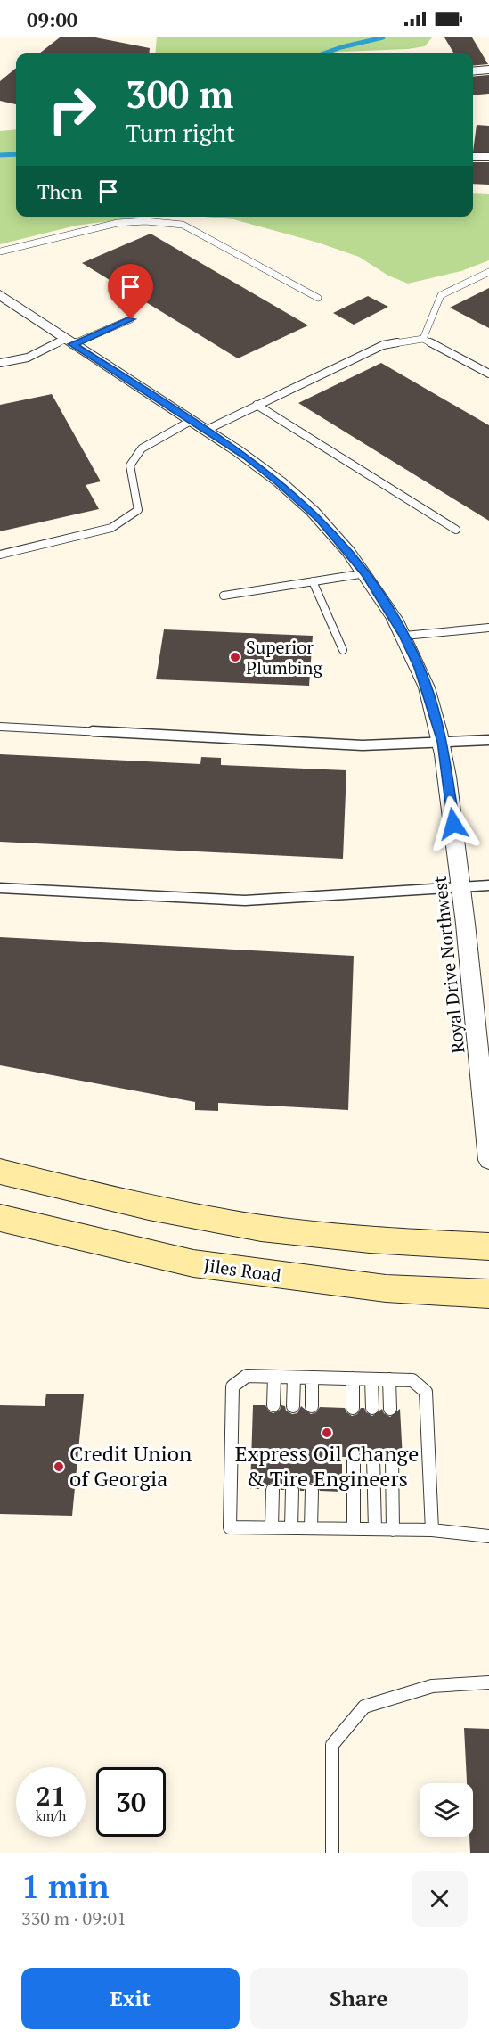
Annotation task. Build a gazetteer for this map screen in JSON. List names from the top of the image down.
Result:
{
  "streets": {
    "street": ["Royal Drive Northwest", "Jiles Road"]
  },
  "places": ["Superior Plumbing", "Express Oil Change & Tire Engineers", "Credit Union of Georgia"],
  "page": {
    "status": "09:00",
    "turn": ["300 m", "Turn right"],
    "then": "Then",
    "speed": "21 km/h",
    "limit": "30",
    "heading": ["1 min", "330 m · 09:01"],
    "buttons": ["Exit", "Share"]
  }
}
